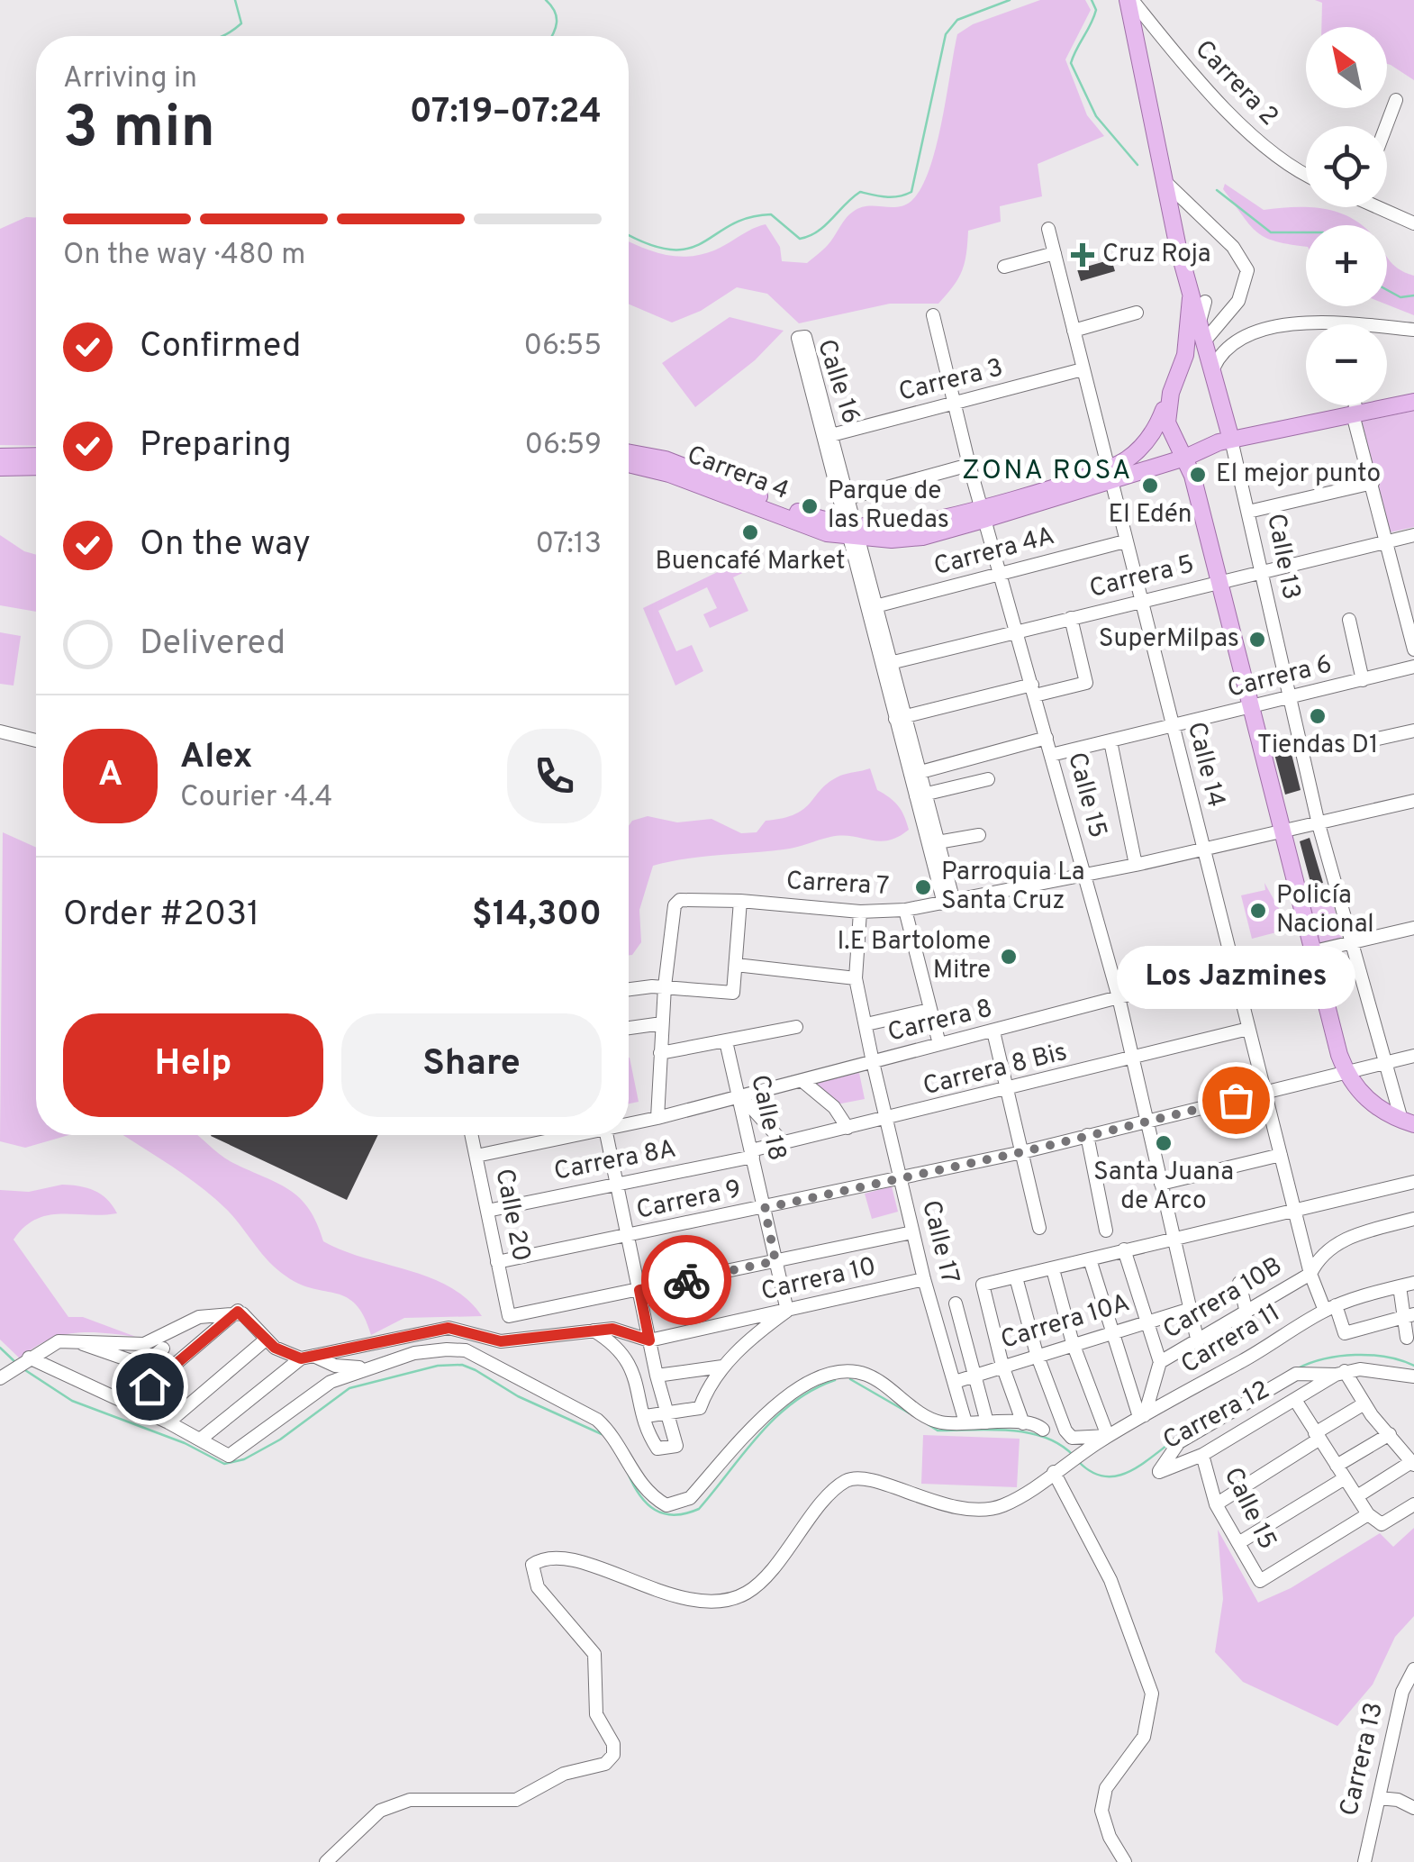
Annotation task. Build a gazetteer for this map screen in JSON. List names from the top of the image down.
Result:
{
  "streets": {
    "main road": ["Carrera 4", "Calle 13"],
    "street": [
      "Carrera 2",
      "Carrera 3",
      "Calle 16",
      "Carrera 4A",
      "Carrera 5",
      "Carrera 6",
      "Calle 14",
      "Calle 15",
      "Carrera 7",
      "Carrera 8",
      "Carrera 8 Bis",
      "Calle 18",
      "Carrera 8A",
      "Carrera 9",
      "Calle 20",
      "Calle 17",
      "Carrera 10",
      "Carrera 10B",
      "Carrera 10A",
      "Carrera 11",
      "Carrera 12",
      "Carrera 13"
    ]
  },
  "crossings": [
    ["Carrera 2", "Calle 13"],
    ["Carrera 3", "Calle 16"],
    ["Carrera 3", "Calle 14"],
    ["Carrera 3", "Calle 15"],
    ["Calle 16", "Carrera 4"],
    ["Calle 16", "Carrera 4A"],
    ["Calle 16", "Carrera 5"],
    ["Calle 16", "Carrera 7"],
    ["Carrera 4", "Calle 13"],
    ["Carrera 4", "Calle 14"],
    ["Carrera 4", "Calle 15"],
    ["Carrera 4A", "Calle 14"],
    ["Carrera 4A", "Calle 15"],
    ["Calle 13", "Carrera 5"],
    ["Calle 13", "Carrera 6"],
    ["Calle 13", "Carrera 7"],
    ["Calle 13", "Carrera 8"],
    ["Calle 13", "Carrera 9"],
    ["Carrera 5", "Calle 14"],
    ["Carrera 5", "Calle 15"],
    ["Carrera 6", "Calle 14"],
    ["Carrera 6", "Calle 15"],
    ["Calle 14", "Carrera 7"],
    ["Calle 14", "Carrera 8"],
    ["Calle 14", "Carrera 8 Bis"],
    ["Calle 14", "Carrera 9"],
    ["Calle 14", "Carrera 10B"],
    ["Calle 14", "Carrera 11"],
    ["Calle 15", "Carrera 7"],
    ["Calle 15", "Carrera 8"],
    ["Calle 15", "Carrera 8 Bis"],
    ["Calle 15", "Carrera 9"],
    ["Calle 15", "Carrera 10B"],
    ["Calle 15", "Carrera 10A"],
    ["Calle 15", "Carrera 12"],
    ["Carrera 7", "Calle 17"],
    ["Carrera 8", "Calle 18"],
    ["Carrera 8", "Calle 20"],
    ["Carrera 8", "Calle 17"],
    ["Carrera 8 Bis", "Calle 18"],
    ["Carrera 8 Bis", "Carrera 8A"],
    ["Carrera 8 Bis", "Calle 17"],
    ["Calle 18", "Carrera 8A"],
    ["Calle 18", "Carrera 9"],
    ["Calle 18", "Carrera 10"],
    ["Carrera 8A", "Calle 20"],
    ["Carrera 9", "Calle 20"],
    ["Carrera 9", "Calle 17"],
    ["Calle 17", "Carrera 10"],
    ["Calle 17", "Carrera 10A"],
    ["Carrera 10B", "Carrera 11"]
  ],
  "districts": ["ZONA ROSA"],
  "places": {
    "health": ["Cruz Roja"],
    "other": [
      "El mejor punto",
      "El Edén",
      "Parque de las Ruedas",
      "Buencafé Market",
      "SuperMilpas",
      "Tiendas D1",
      "Parroquia La Santa Cruz",
      "Policía Nacional",
      "I.E Bartolome Mitre",
      "Los Jazmines",
      "Santa Juana de Arco"
    ]
  },
  "north": "top left",
  "page": {
    "map_buttons": ["+", "−"],
    "heading": ["3 min", "Arriving in", "07:19–07:24"],
    "panel": [
      "Alex",
      "Courier · 4.4",
      "Order #2031",
      "$14,300"
    ],
    "bar": "On the way · 480 m",
    "list": [
      ["Confirmed", "06:55"],
      ["Preparing", "06:59"],
      ["On the way", "07:13"],
      "Delivered"
    ],
    "round": "A",
    "bubble": "Los Jazmines",
    "buttons": ["Help", "Share"]
  }
}
